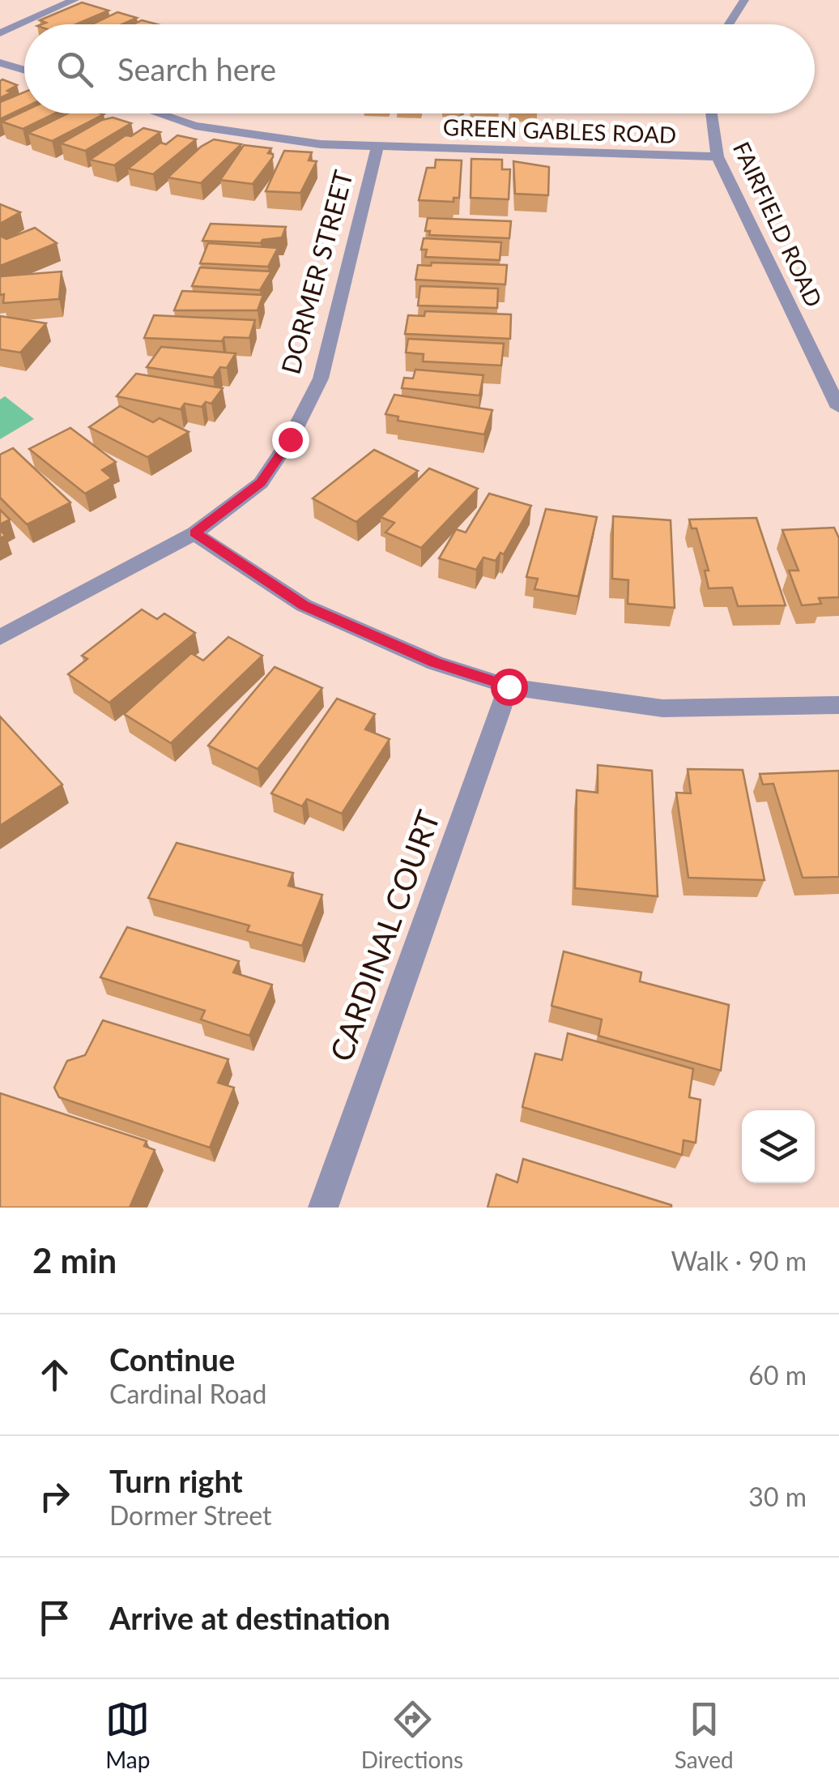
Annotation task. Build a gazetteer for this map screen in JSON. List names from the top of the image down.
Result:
{
  "streets": {
    "street": [
      "GREEN GABLES ROAD",
      "FAIRFIELD ROAD",
      "DORMER STREET",
      "CARDINAL COURT"
    ]
  },
  "crossings": [
    ["GREEN GABLES ROAD", "FAIRFIELD ROAD"],
    ["GREEN GABLES ROAD", "DORMER STREET"]
  ],
  "page": {
    "search": "Search here",
    "heading": ["2 min", "Walk · 90 m"],
    "list": [
      ["Continue", "Cardinal Road", "60 m"],
      ["Turn right", "Dormer Street", "30 m"],
      "Arrive at destination"
    ],
    "nav": ["Map", "Directions", "Saved"]
  }
}
